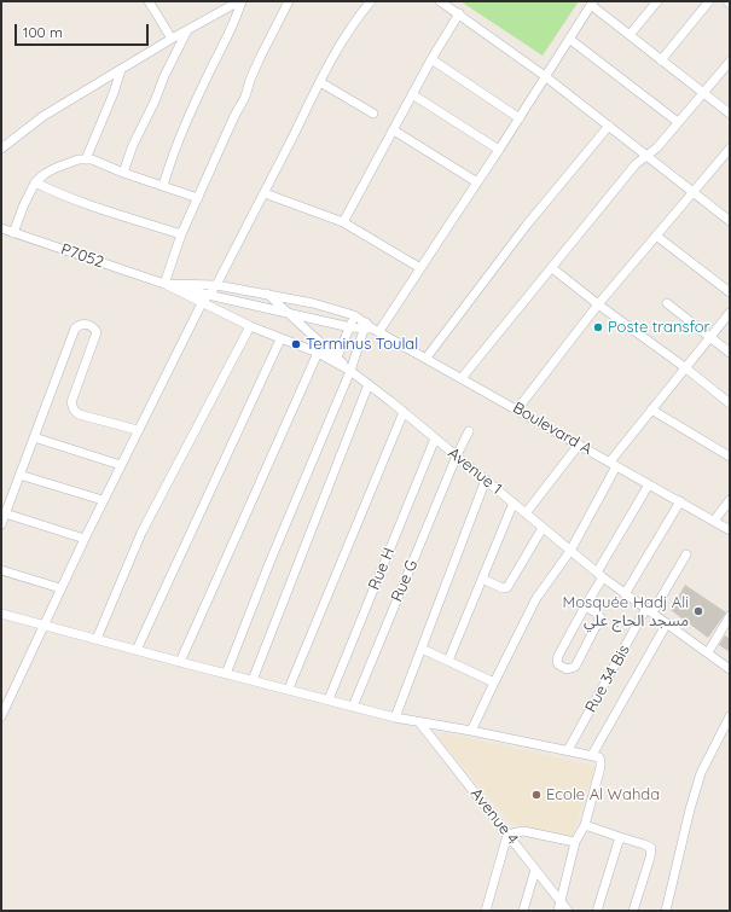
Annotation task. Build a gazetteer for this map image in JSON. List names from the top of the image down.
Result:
{
  "streets": {
    "street": [
      "P7052",
      "Boulevard A",
      "Avenue 1",
      "Rue H",
      "Rue G",
      "Rue 34 Bis",
      "Avenue 4"
    ]
  },
  "crossings": [
    ["P7052", "Boulevard A"],
    ["Avenue 1", "Rue H"],
    ["Avenue 1", "Rue G"],
    ["Avenue 1", "Rue 34 Bis"]
  ],
  "places": [
    "Poste transfor",
    "Terminus Toulal",
    "Mosquée Hadj Ali مسجد الحاج علي",
    "Ecole Al Wahda"
  ],
  "scale_bar": "100 m"
}
